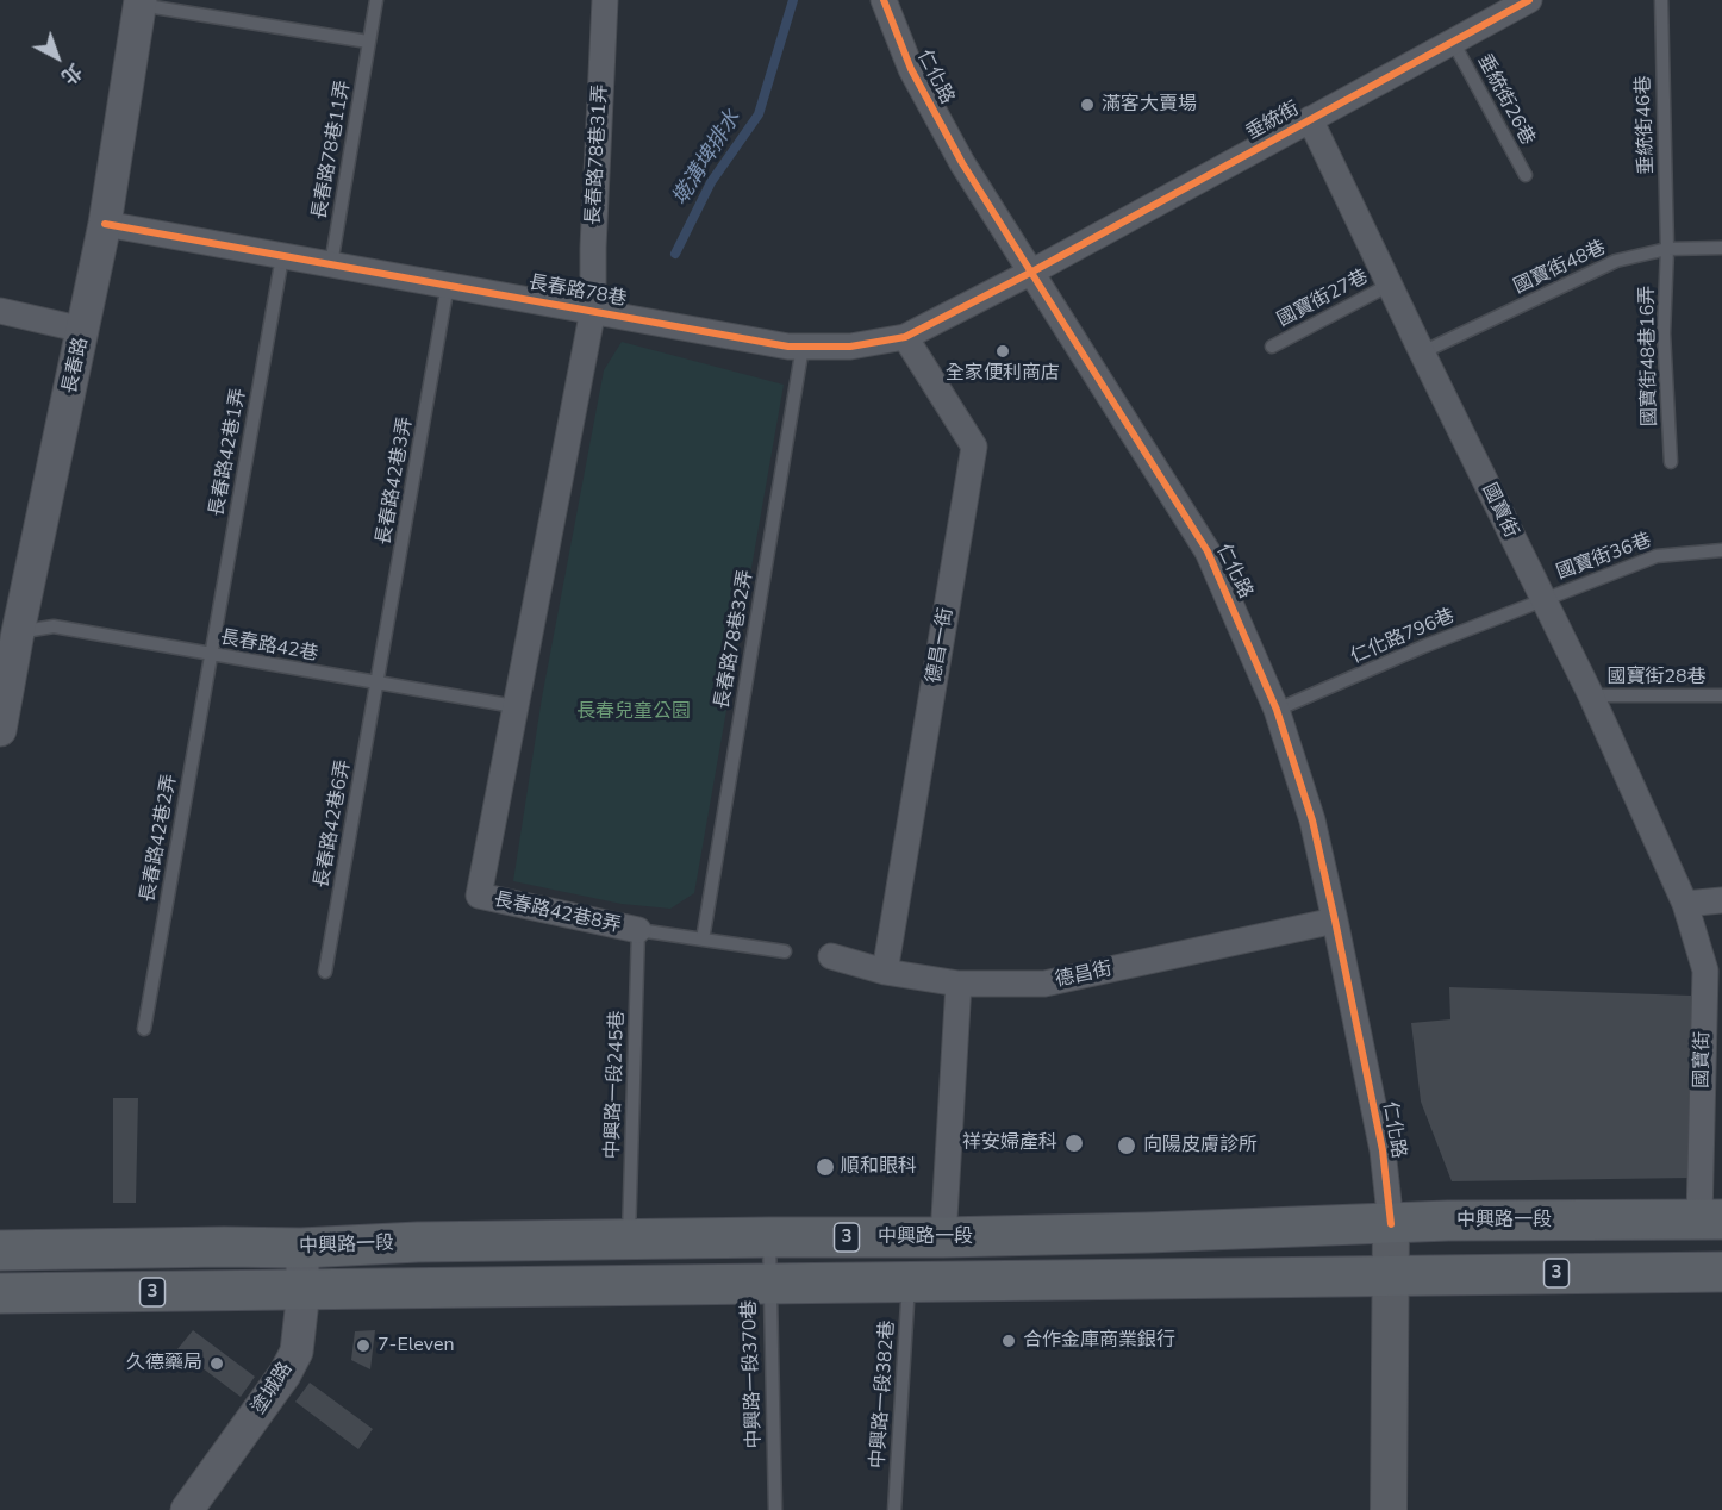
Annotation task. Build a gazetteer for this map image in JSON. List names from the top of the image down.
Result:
{
  "streets": {
    "main road": ["仁化路", "中興路一段", "3"],
    "street": [
      "垂統街",
      "長春路78巷31弄",
      "長春路78巷",
      "長春路",
      "國寶街",
      "德昌一街",
      "長春路42巷8弄",
      "德昌街",
      "塗城路"
    ],
    "lane": [
      "垂統街26巷",
      "垂統街46巷",
      "長春路78巷11弄",
      "國寶街48巷",
      "國寶街27巷",
      "國寶街48巷16弄",
      "長春路42巷1弄",
      "長春路42巷3弄",
      "國寶街36巷",
      "仁化路796巷",
      "長春路78巷32弄",
      "長春路42巷",
      "國寶街28巷",
      "長春路42巷6弄",
      "長春路42巷2弄",
      "中興路一段245巷",
      "中興路一段370巷",
      "中興路一段382巷"
    ]
  },
  "crossings": [
    ["仁化路", "垂統街"],
    ["仁化路", "長春路78巷"],
    ["仁化路", "仁化路796巷"],
    ["仁化路", "德昌街"],
    ["仁化路", "中興路一段"],
    ["仁化路", "3"],
    ["垂統街26巷", "垂統街"],
    ["垂統街", "長春路78巷"],
    ["垂統街", "國寶街"],
    ["垂統街46巷", "國寶街48巷"],
    ["垂統街46巷", "國寶街48巷16弄"],
    ["長春路78巷11弄", "長春路78巷"],
    ["長春路78巷31弄", "長春路78巷"],
    ["長春路78巷31弄", "長春路42巷"],
    ["長春路78巷31弄", "長春路42巷8弄"],
    ["國寶街48巷", "國寶街48巷16弄"],
    ["國寶街48巷", "國寶街"],
    ["長春路78巷", "長春路"],
    ["長春路78巷", "長春路42巷1弄"],
    ["長春路78巷", "長春路42巷3弄"],
    ["長春路78巷", "長春路78巷32弄"],
    ["長春路78巷", "德昌一街"],
    ["國寶街27巷", "國寶街"],
    ["長春路", "長春路42巷"],
    ["長春路42巷1弄", "長春路42巷"],
    ["長春路42巷1弄", "長春路42巷2弄"],
    ["長春路42巷3弄", "長春路42巷"],
    ["長春路42巷3弄", "長春路42巷6弄"],
    ["國寶街", "國寶街36巷"],
    ["國寶街", "仁化路796巷"],
    ["國寶街", "國寶街28巷"],
    ["國寶街", "中興路一段"],
    ["國寶街36巷", "仁化路796巷"],
    ["長春路78巷32弄", "長春路42巷8弄"],
    ["德昌一街", "德昌街"],
    ["長春路42巷", "長春路42巷6弄"],
    ["長春路42巷", "長春路42巷2弄"],
    ["長春路42巷", "長春路42巷8弄"],
    ["長春路42巷8弄", "中興路一段245巷"],
    ["中興路一段245巷", "中興路一段"],
    ["中興路一段", "中興路一段370巷"],
    ["中興路一段", "塗城路"],
    ["3", "中興路一段370巷"],
    ["3", "塗城路"],
    ["3", "中興路一段382巷"]
  ],
  "water": ["墘溝埤排水"],
  "parks": ["長春兒童公園"],
  "places": [
    "滿客大賣場",
    "全家便利商店",
    "祥安婦產科",
    "向陽皮膚診所",
    "順和眼科",
    "合作金庫商業銀行",
    "7-Eleven",
    "久德藥局"
  ],
  "north": "bottom right"
}
